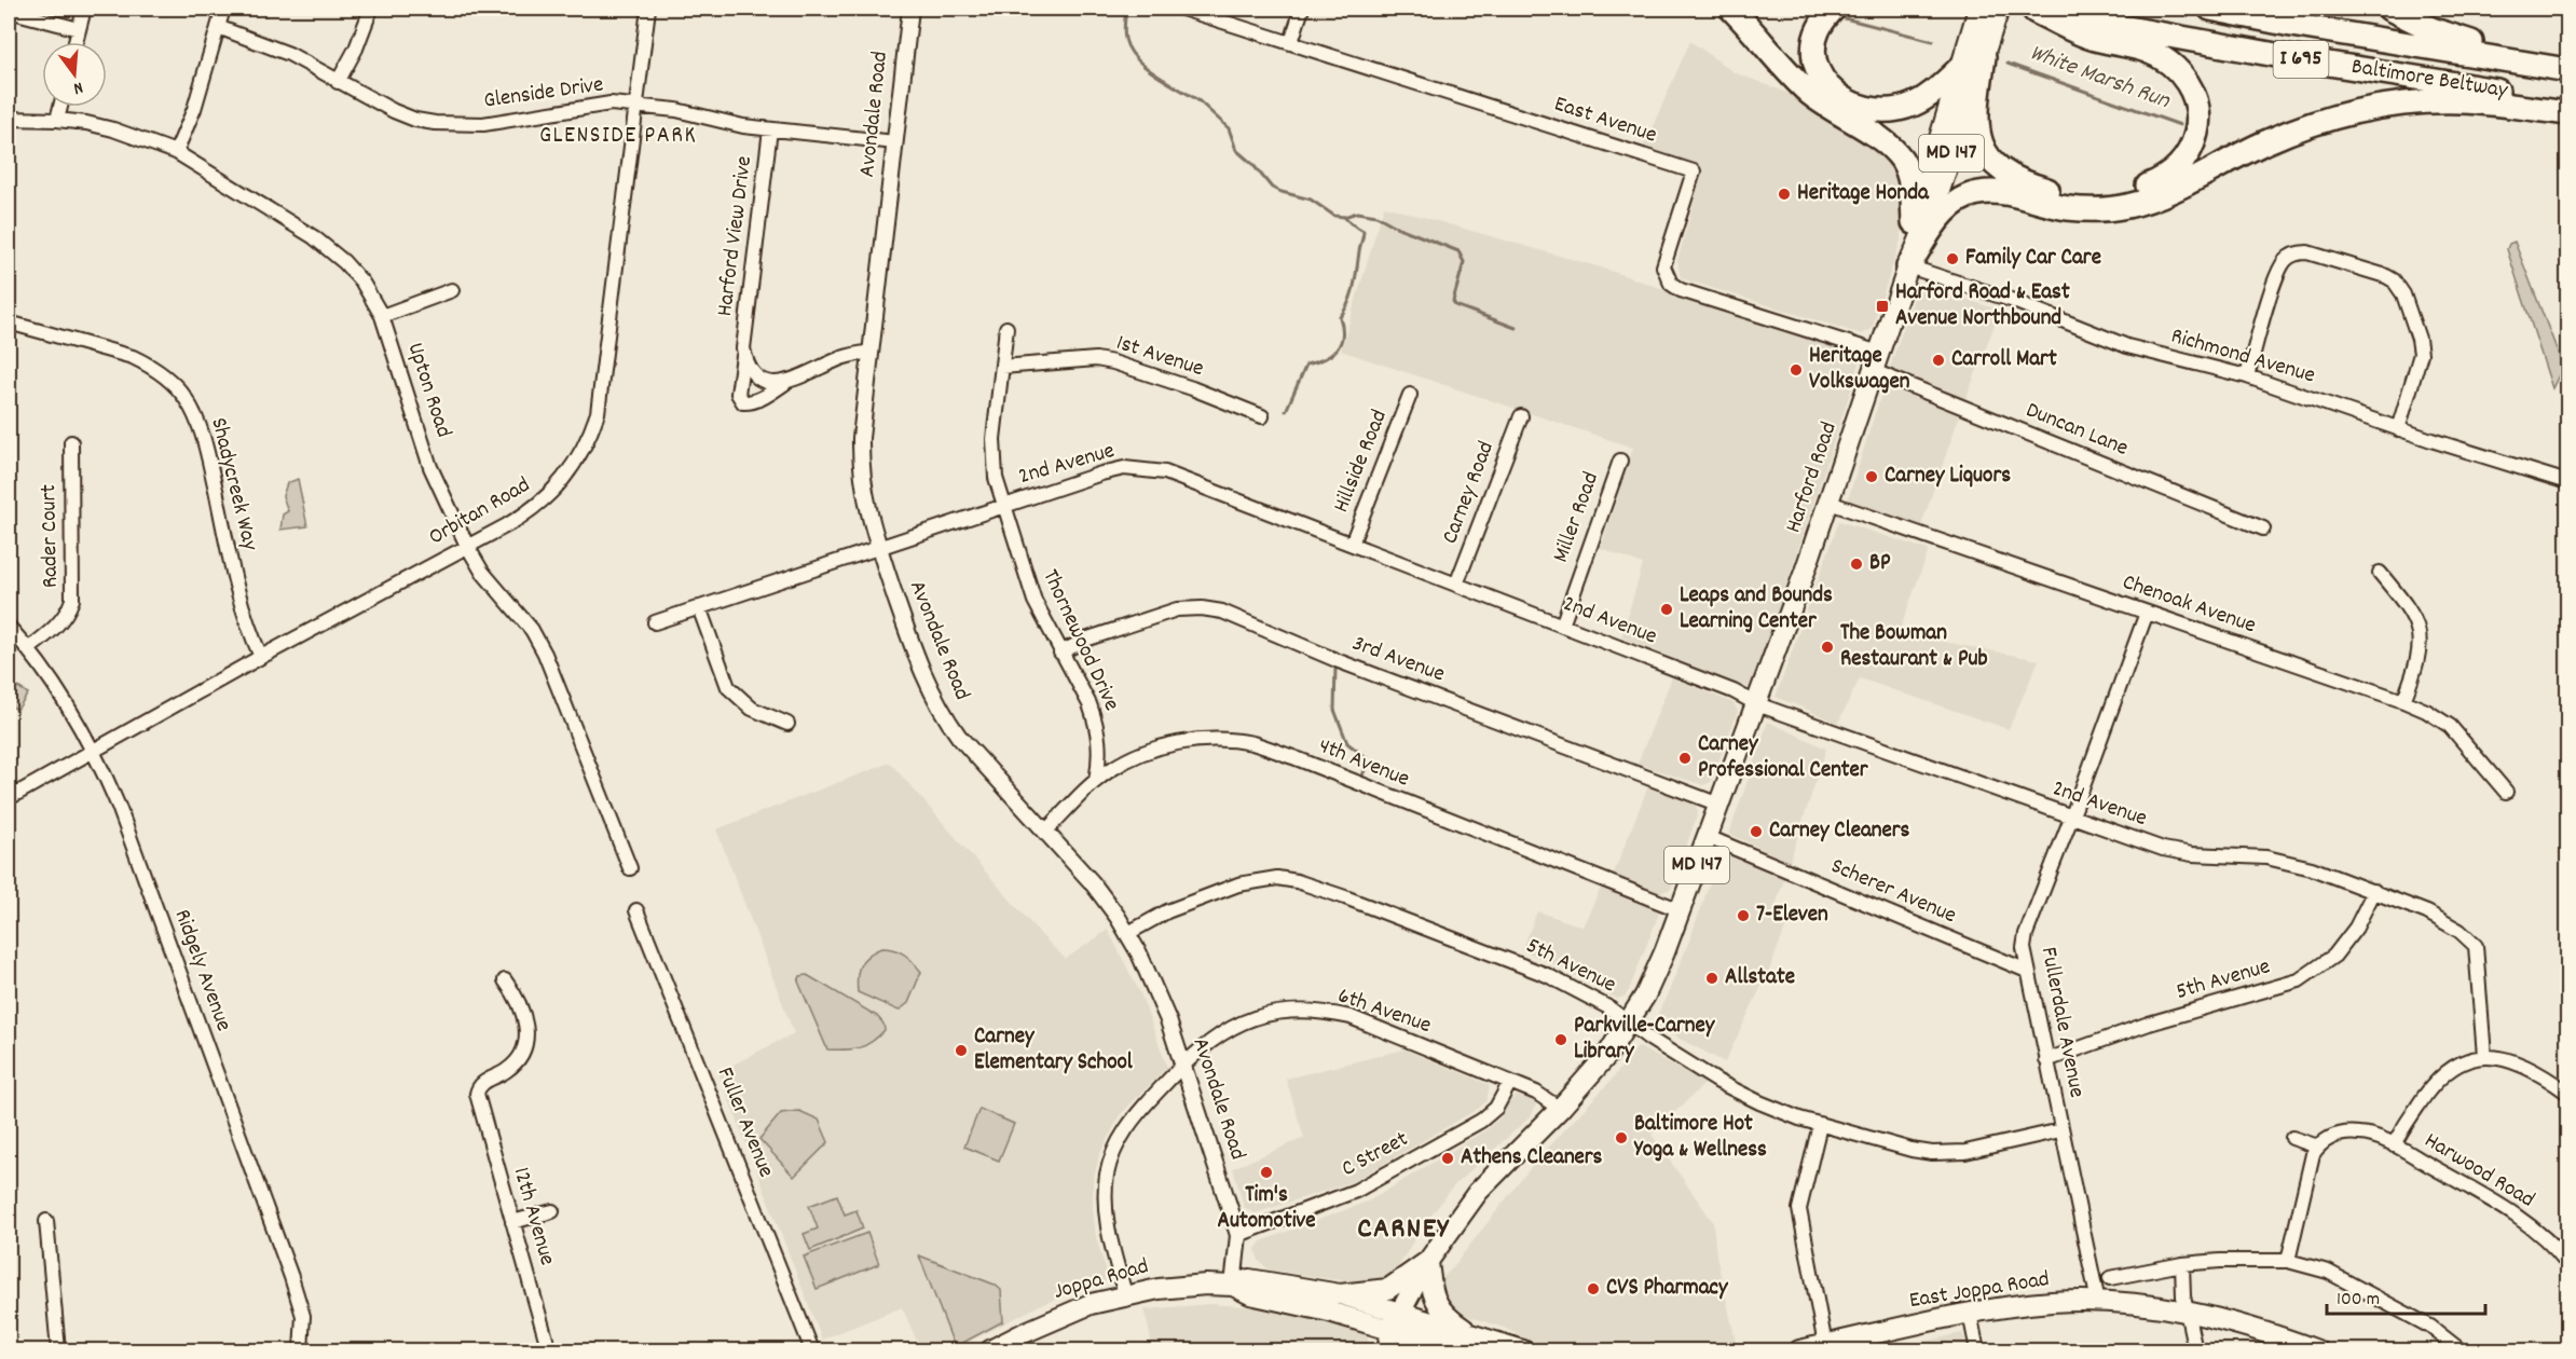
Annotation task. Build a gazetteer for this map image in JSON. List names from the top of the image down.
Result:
{
  "streets": {
    "highway": ["I 695", "Baltimore Beltway"],
    "main road": [
      "MD 147",
      "Harford Road",
      "Joppa Road",
      "East Joppa Road"
    ],
    "street": [
      "Glenside Drive",
      "Avondale Road",
      "East Avenue",
      "Harford View Drive",
      "1st Avenue",
      "Richmond Avenue",
      "Upton Road",
      "Duncan Lane",
      "Hillside Road",
      "2nd Avenue",
      "Shadycreek Way",
      "Carney Road",
      "Orbitan Road",
      "Miller Road",
      "Rader Court",
      "Chenoak Avenue",
      "Thornewood Drive",
      "3rd Avenue",
      "4th Avenue",
      "Scherer Avenue",
      "5th Avenue",
      "Ridgely Avenue",
      "6th Avenue",
      "Fullerdale Avenue",
      "Fuller Avenue",
      "C Street",
      "Harwood Road",
      "12th Avenue"
    ]
  },
  "crossings": [
    ["Glenside Drive", "Avondale Road"],
    ["Glenside Drive", "Harford View Drive"],
    ["Glenside Drive", "Orbitan Road"],
    ["Avondale Road", "Harford View Drive"],
    ["Avondale Road", "2nd Avenue"],
    ["Avondale Road", "4th Avenue"],
    ["Avondale Road", "5th Avenue"],
    ["Avondale Road", "6th Avenue"],
    ["Avondale Road", "C Street"],
    ["Avondale Road", "Joppa Road"],
    ["East Avenue", "Duncan Lane"],
    ["East Avenue", "Harford Road"],
    ["MD 147", "2nd Avenue"],
    ["MD 147", "Harford Road"],
    ["MD 147", "3rd Avenue"],
    ["MD 147", "4th Avenue"],
    ["MD 147", "Scherer Avenue"],
    ["MD 147", "5th Avenue"],
    ["MD 147", "6th Avenue"],
    ["MD 147", "Joppa Road"],
    ["1st Avenue", "Thornewood Drive"],
    ["Richmond Avenue", "Harford Road"],
    ["Upton Road", "Orbitan Road"],
    ["Duncan Lane", "Harford Road"],
    ["Hillside Road", "2nd Avenue"],
    ["2nd Avenue", "Harford Road"],
    ["2nd Avenue", "Carney Road"],
    ["2nd Avenue", "Miller Road"],
    ["2nd Avenue", "Thornewood Drive"],
    ["2nd Avenue", "5th Avenue"],
    ["2nd Avenue", "Fullerdale Avenue"],
    ["Harford Road", "Chenoak Avenue"],
    ["Shadycreek Way", "Orbitan Road"],
    ["Orbitan Road", "Ridgely Avenue"],
    ["Rader Court", "Ridgely Avenue"],
    ["Chenoak Avenue", "Fullerdale Avenue"],
    ["Thornewood Drive", "3rd Avenue"],
    ["Thornewood Drive", "4th Avenue"],
    ["Scherer Avenue", "Fullerdale Avenue"],
    ["5th Avenue", "Fullerdale Avenue"],
    ["6th Avenue", "C Street"],
    ["6th Avenue", "Joppa Road"],
    ["Fullerdale Avenue", "East Joppa Road"]
  ],
  "districts": ["GLENSIDE PARK", "CARNEY"],
  "water": ["White Marsh Run"],
  "places": {
    "other": [
      "Heritage Honda",
      "Family Car Care",
      "Carroll Mart",
      "Heritage Volkswagen",
      "Carney Liquors",
      "BP",
      "Leaps and Bounds Learning Center",
      "The Bowman Restaurant & Pub",
      "Carney Professional Center",
      "Carney Cleaners",
      "7-Eleven",
      "Allstate",
      "Parkville-Carney Library",
      "Carney Elementary School",
      "Baltimore Hot Yoga & Wellness",
      "Athens Cleaners",
      "Tim's Automotive",
      "CVS Pharmacy"
    ],
    "transit": ["Harford Road & East Avenue Northbound"]
  },
  "scale_bar": "100 m",
  "north": "bottom"
}
